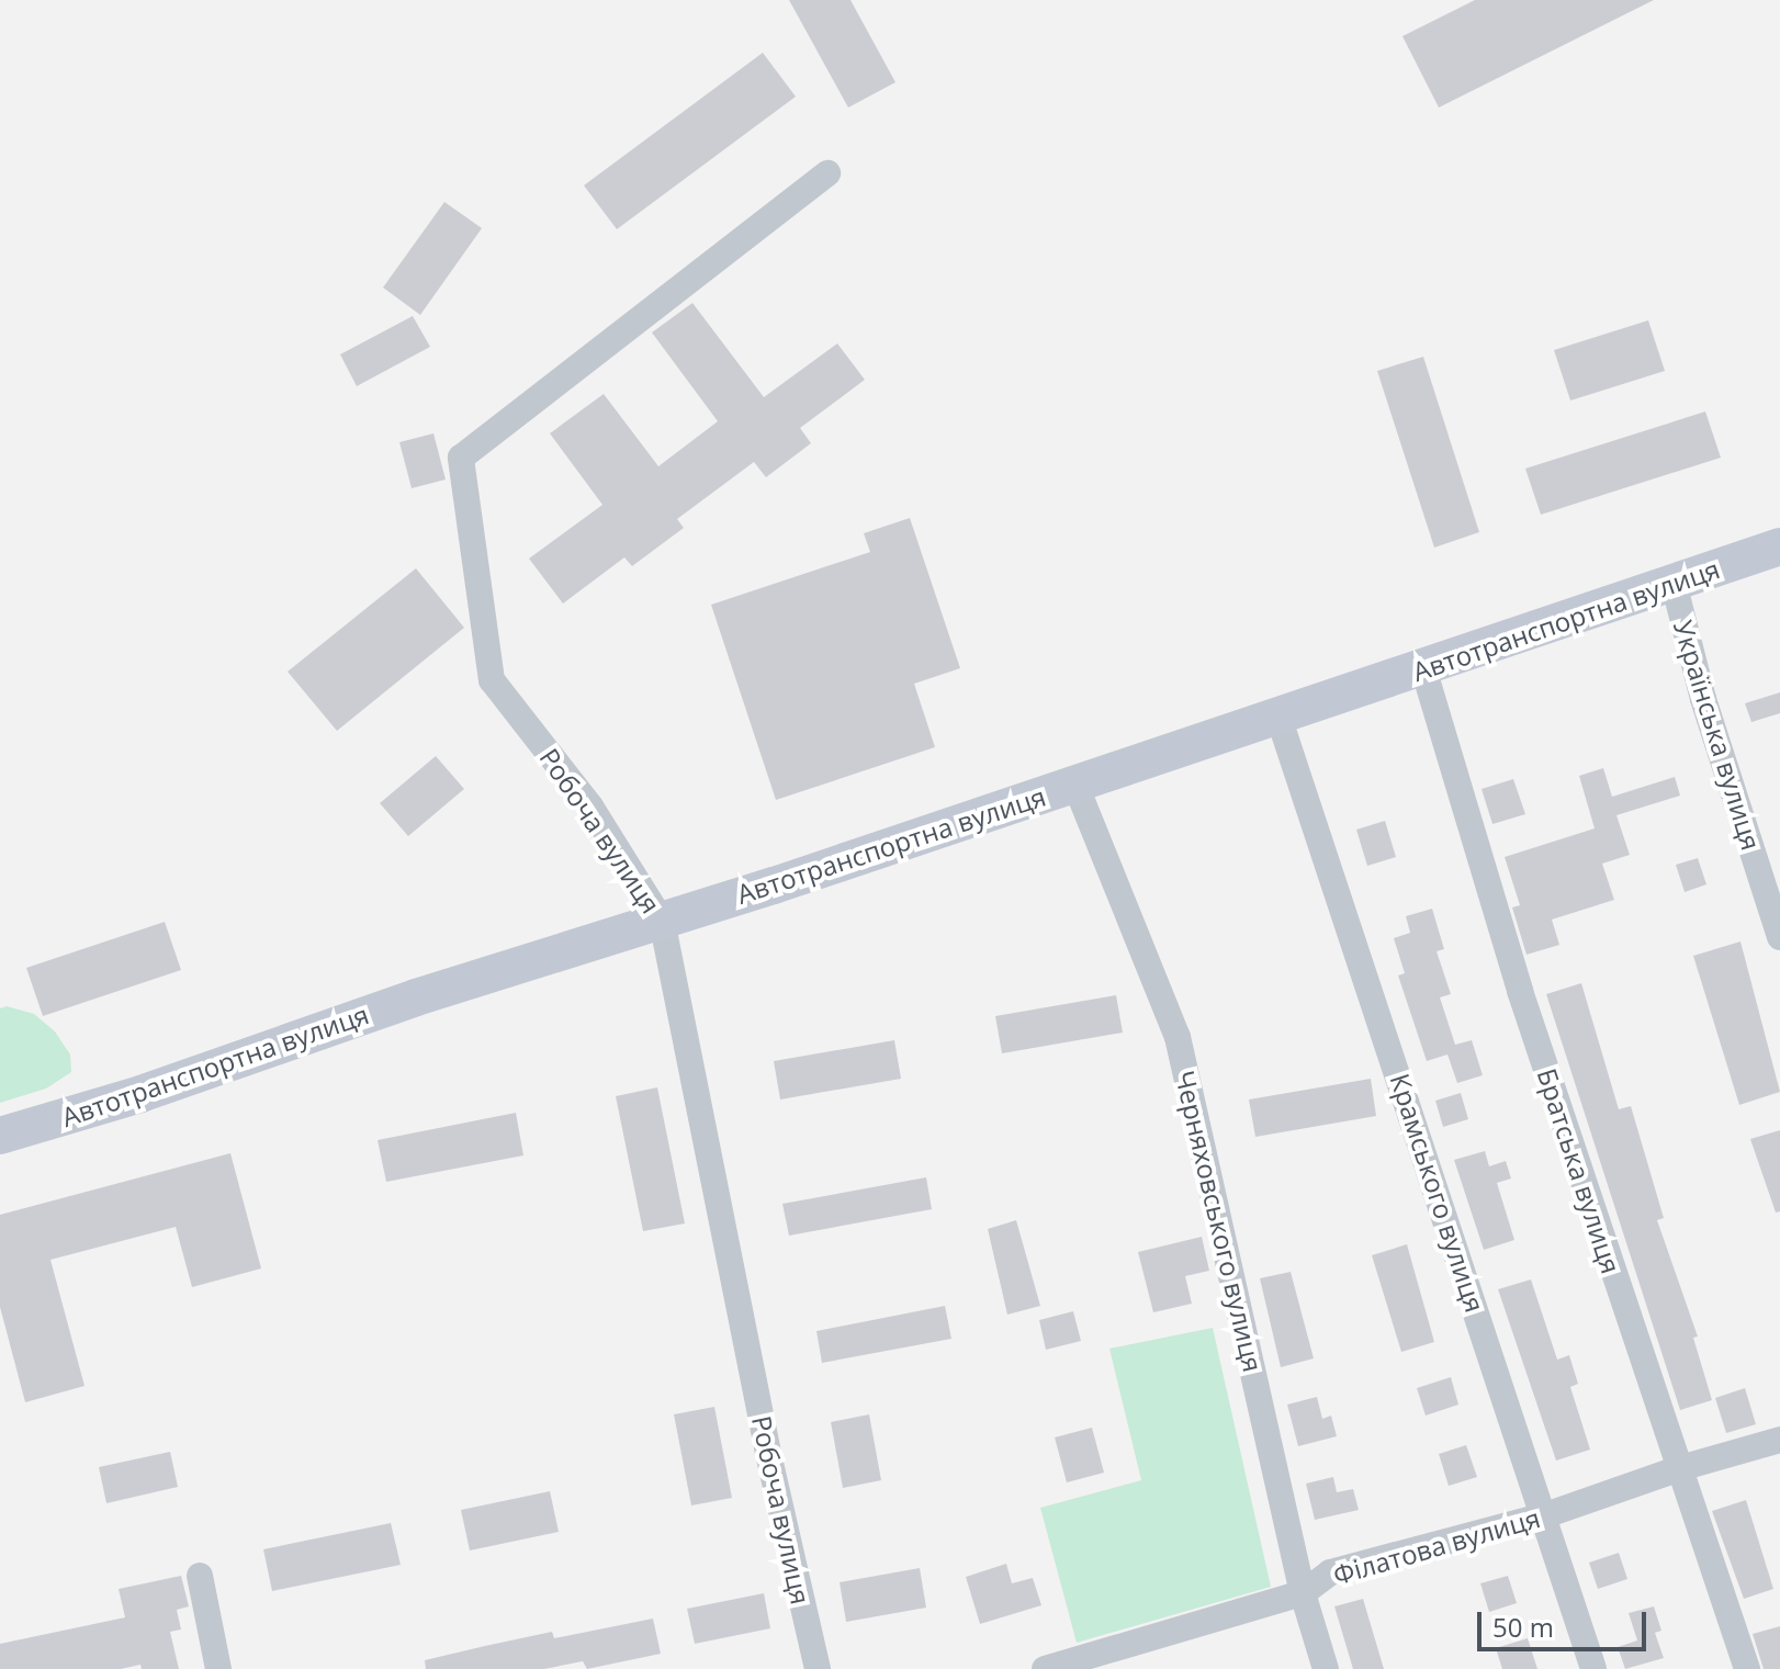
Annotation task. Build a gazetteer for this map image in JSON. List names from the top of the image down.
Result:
{
  "streets": {
    "main road": ["Автотранспортна вулиця"],
    "street": [
      "Українська вулиця",
      "Робоча вулиця",
      "Братська вулиця",
      "Крамського вулиця",
      "Черняховського вулиця",
      "Філатова вулиця"
    ]
  },
  "crossings": [
    ["Автотранспортна вулиця", "Українська вулиця"],
    ["Автотранспортна вулиця", "Робоча вулиця"],
    ["Автотранспортна вулиця", "Братська вулиця"],
    ["Автотранспортна вулиця", "Крамського вулиця"],
    ["Автотранспортна вулиця", "Черняховського вулиця"],
    ["Братська вулиця", "Філатова вулиця"],
    ["Крамського вулиця", "Філатова вулиця"],
    ["Черняховського вулиця", "Філатова вулиця"]
  ],
  "scale_bar": "50 m"
}
